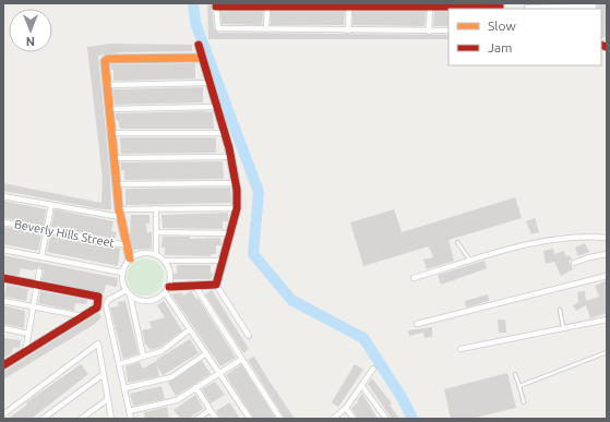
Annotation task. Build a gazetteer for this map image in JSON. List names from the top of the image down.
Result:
{
  "streets": {
    "street": ["Beverly Hills Street"]
  },
  "legend": ["Slow", "Jam"],
  "north": "bottom"
}
